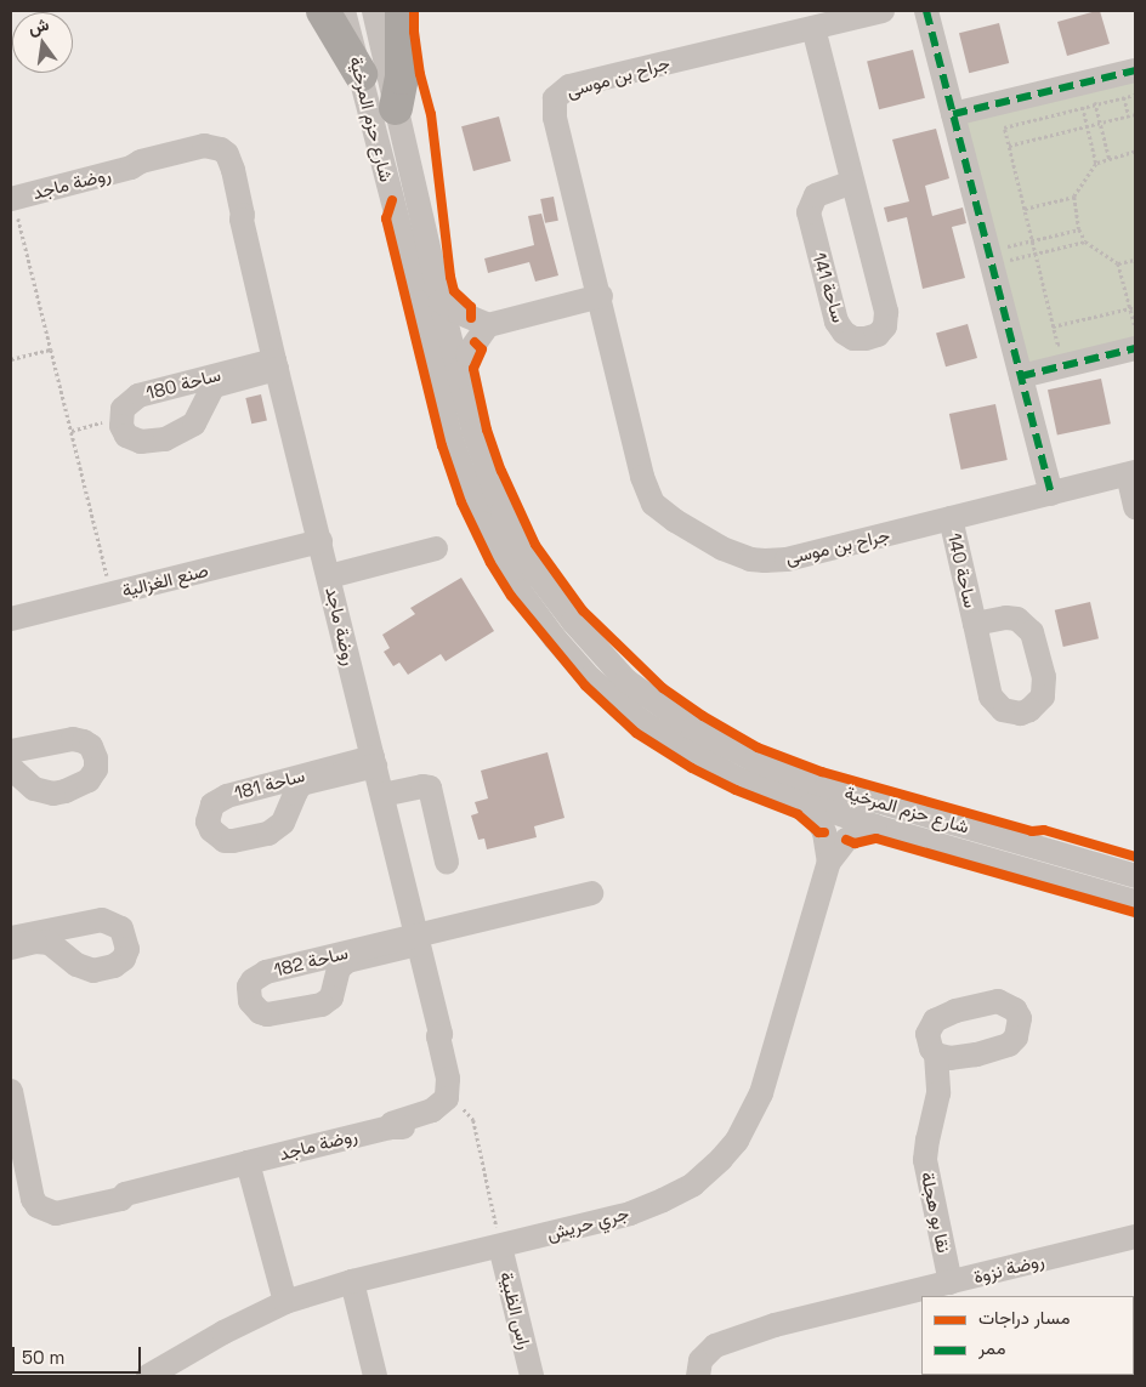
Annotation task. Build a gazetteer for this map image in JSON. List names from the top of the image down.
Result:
{
  "streets": {
    "street": [
      "جراح بن موسى",
      "شارع حزم المرخية",
      "روضة ماجد",
      "ساحة 141",
      "ساحة 180",
      "ساحة 140",
      "صنع الغزالية",
      "ساحة 181",
      "ساحة 182",
      "نقا بو هجلة",
      "جري حريش",
      "روضة نزوة",
      "راس الظبية"
    ]
  },
  "crossings": [
    ["جراح بن موسى", "ساحة 141"],
    ["جراح بن موسى", "ساحة 140"],
    ["شارع حزم المرخية", "جري حريش"],
    ["روضة ماجد", "ساحة 180"],
    ["روضة ماجد", "صنع الغزالية"],
    ["روضة ماجد", "ساحة 181"],
    ["روضة ماجد", "ساحة 182"],
    ["نقا بو هجلة", "روضة نزوة"],
    ["جري حريش", "راس الظبية"]
  ],
  "legend": ["مسار دراجات", "ممر"],
  "scale_bar": "50 m",
  "north": "top"
}
